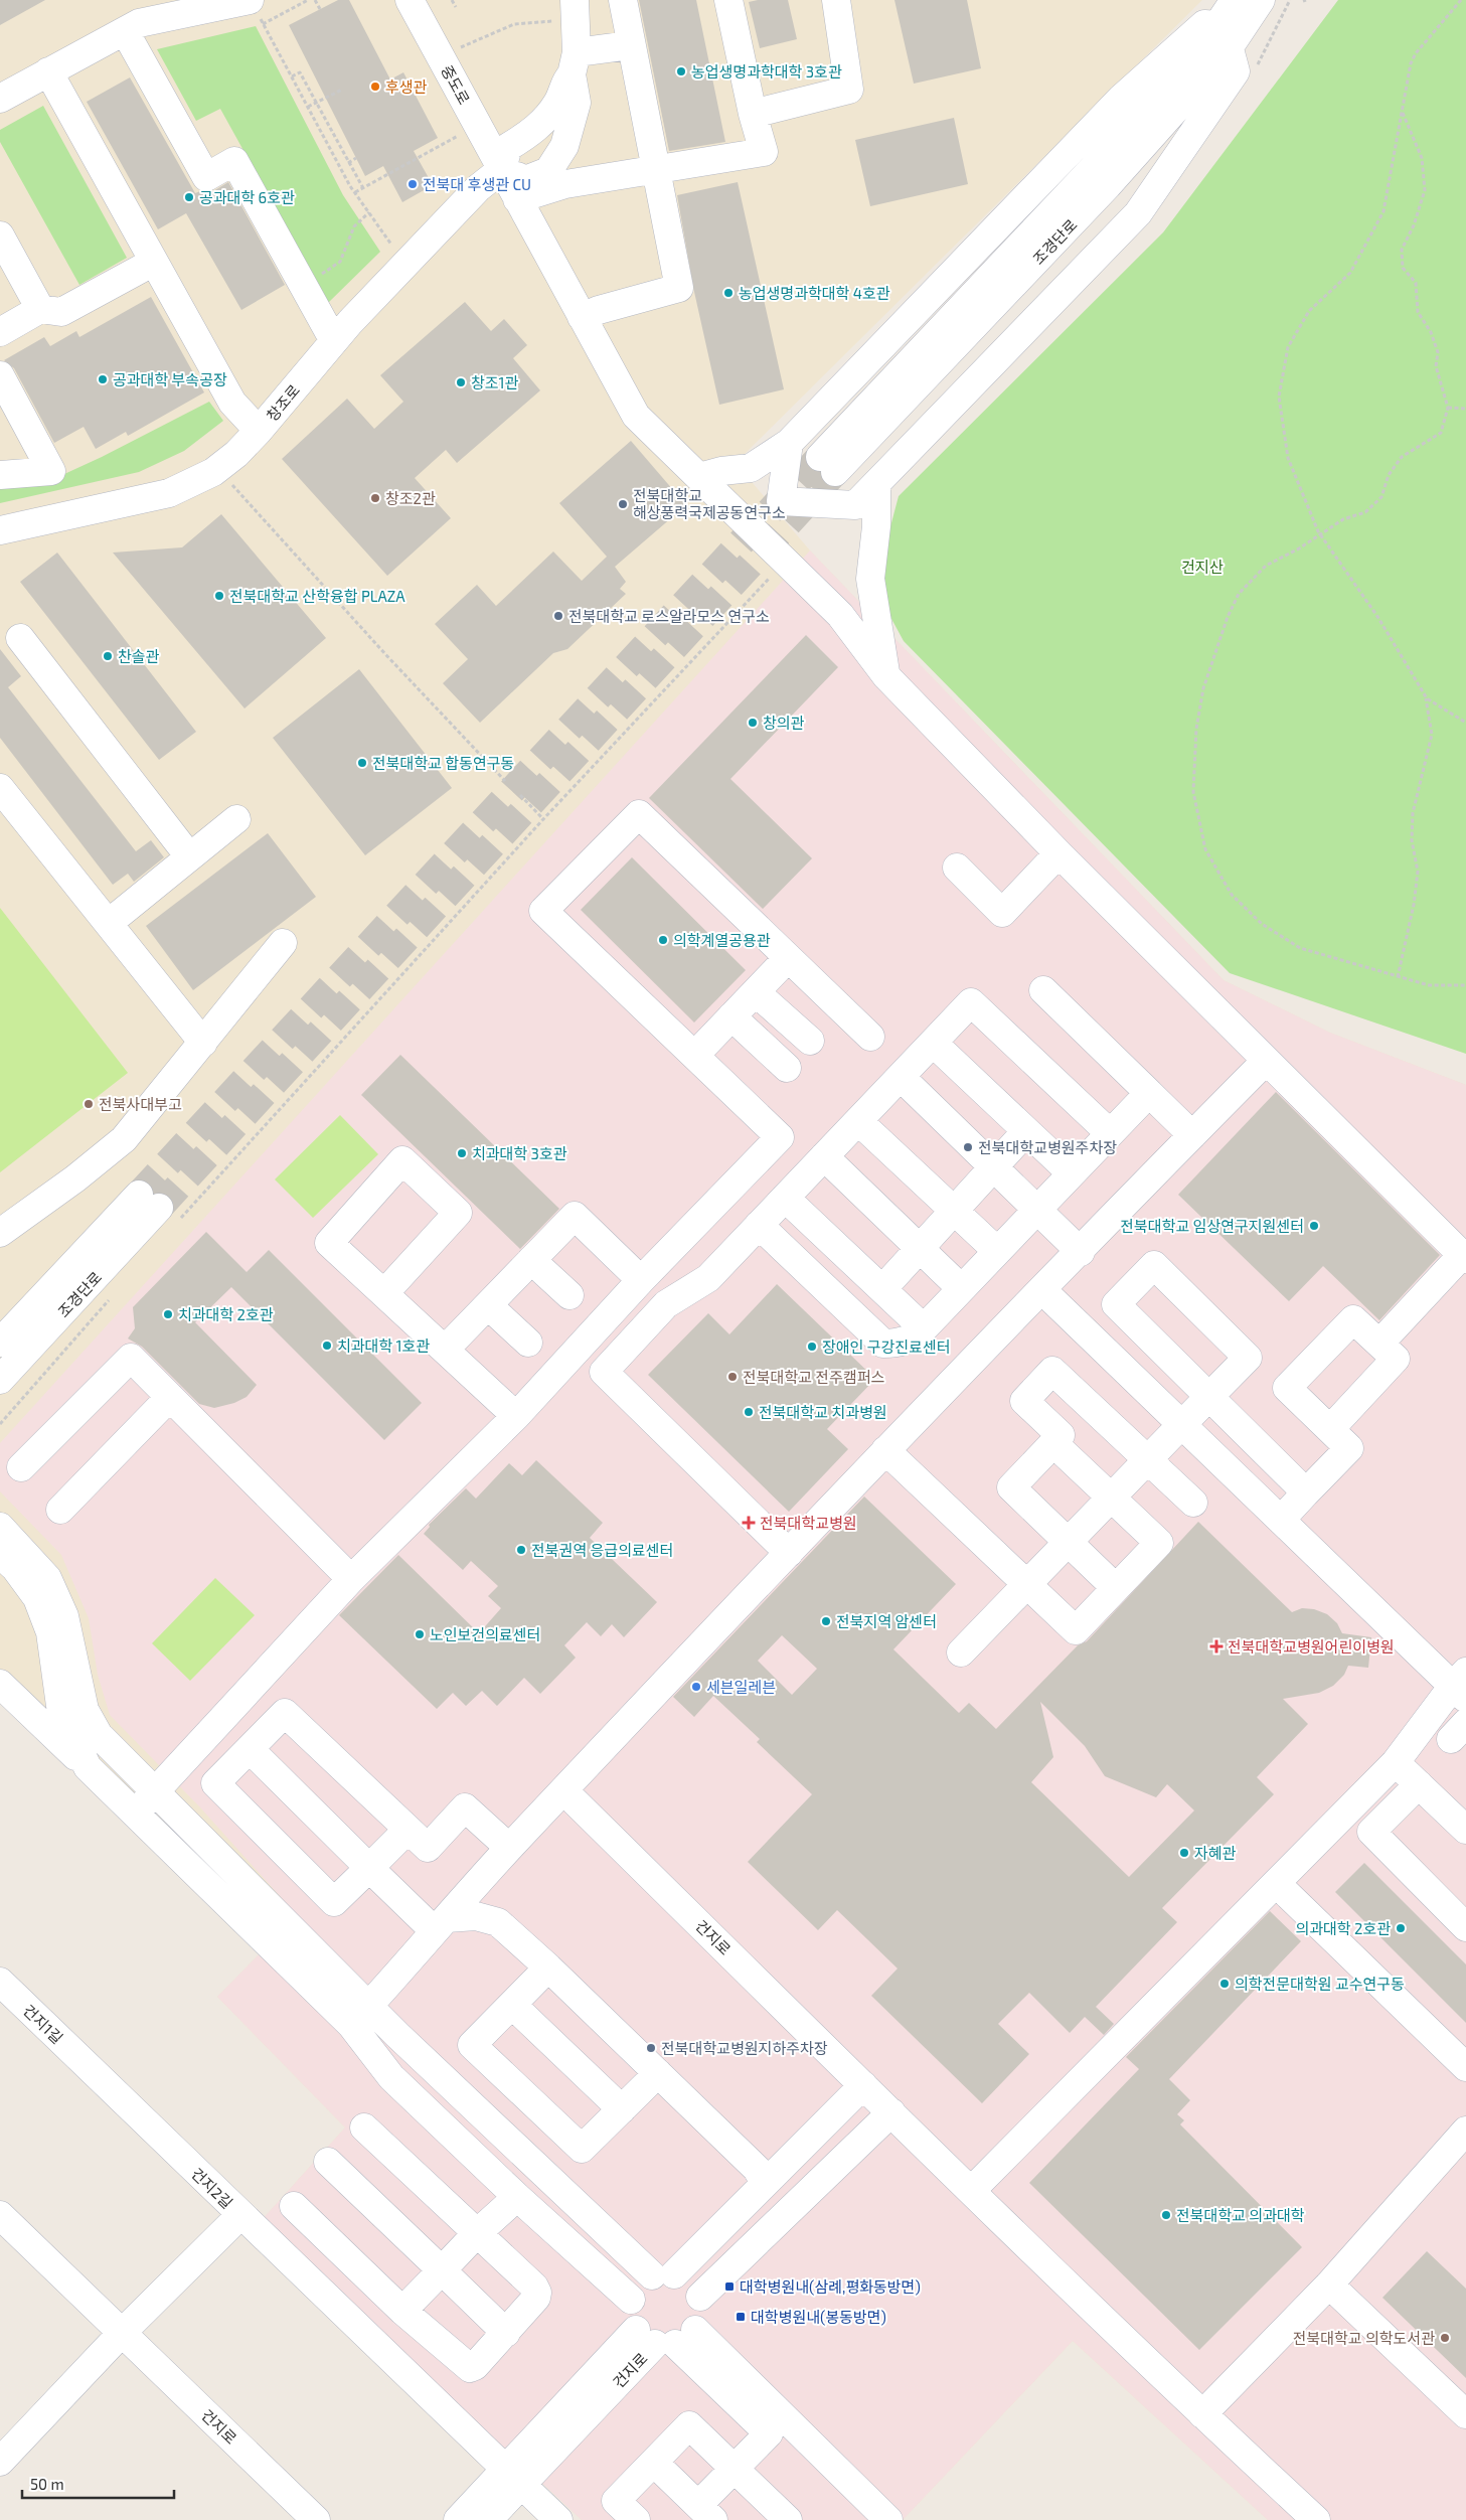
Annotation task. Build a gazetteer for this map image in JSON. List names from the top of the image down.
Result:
{
  "streets": {
    "street": [
      "중도로",
      "조경단로",
      "창조로",
      "건지로",
      "건지1길",
      "건지2길"
    ]
  },
  "crossings": [
    ["중도로", "창조로"],
    ["건지로", "건지2길"],
    ["건지1길", "건지2길"]
  ],
  "parks": ["건지산"],
  "places": {
    "other": [
      "농업생명과학대학 3호관",
      "후생관",
      "전북대 후생관 CU",
      "공과대학 6호관",
      "농업생명과학대학 4호관",
      "공과대학 부속공장",
      "창조1관",
      "창조2관",
      "전북대학교 해상풍력국제공동연구소",
      "전북대학교 산학융합 PLAZA",
      "전북대학교 로스알라모스 연구소",
      "찬솔관",
      "창의관",
      "전북대학교 합동연구동",
      "의학계열공용관",
      "전북사대부고",
      "전북대학교병원주차장",
      "치과대학 3호관",
      "전북대학교 임상연구지원센터",
      "치과대학 2호관",
      "치과대학 1호관",
      "장애인 구강진료센터",
      "전북대학교 전주캠퍼스",
      "전북대학교 치과병원",
      "전북권역 응급의료센터",
      "전북지역 암센터",
      "노인보건의료센터",
      "세븐일레븐",
      "자혜관",
      "의과대학 2호관",
      "의학전문대학원 교수연구동",
      "전북대학교병원지하주차장",
      "전북대학교 의과대학",
      "전북대학교 의학도서관"
    ],
    "health": ["전북대학교병원", "전북대학교병원어린이병원"],
    "transit": ["대학병원내(삼례,평화동방면)", "대학병원내(봉동방면)"]
  },
  "scale_bar": "50 m"
}
